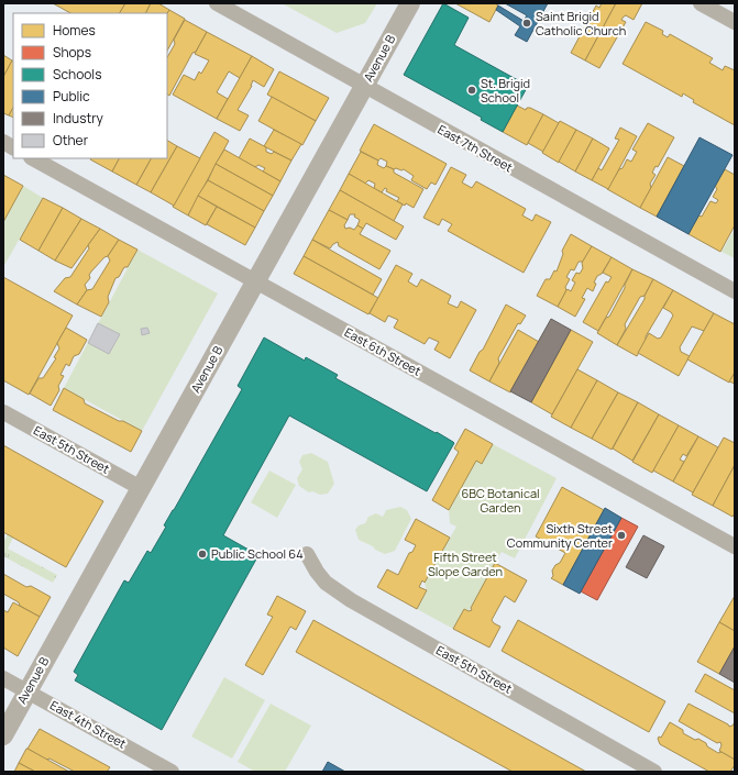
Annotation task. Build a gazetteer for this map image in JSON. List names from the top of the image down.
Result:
{
  "streets": {
    "street": [
      "Avenue B",
      "East 7th Street",
      "East 6th Street",
      "East 5th Street",
      "East 4th Street"
    ]
  },
  "crossings": [
    ["Avenue B", "East 7th Street"],
    ["Avenue B", "East 6th Street"],
    ["Avenue B", "East 5th Street"],
    ["Avenue B", "East 4th Street"]
  ],
  "parks": ["6BC Botanical Garden", "Fifth Street Slope Garden"],
  "places": [
    "Saint Brigid Catholic Church",
    "St. Brigid School",
    "Sixth Street Community Center",
    "Public School 64"
  ],
  "legend": [
    "Homes",
    "Shops",
    "Schools",
    "Public",
    "Industry",
    "Other"
  ]
}
